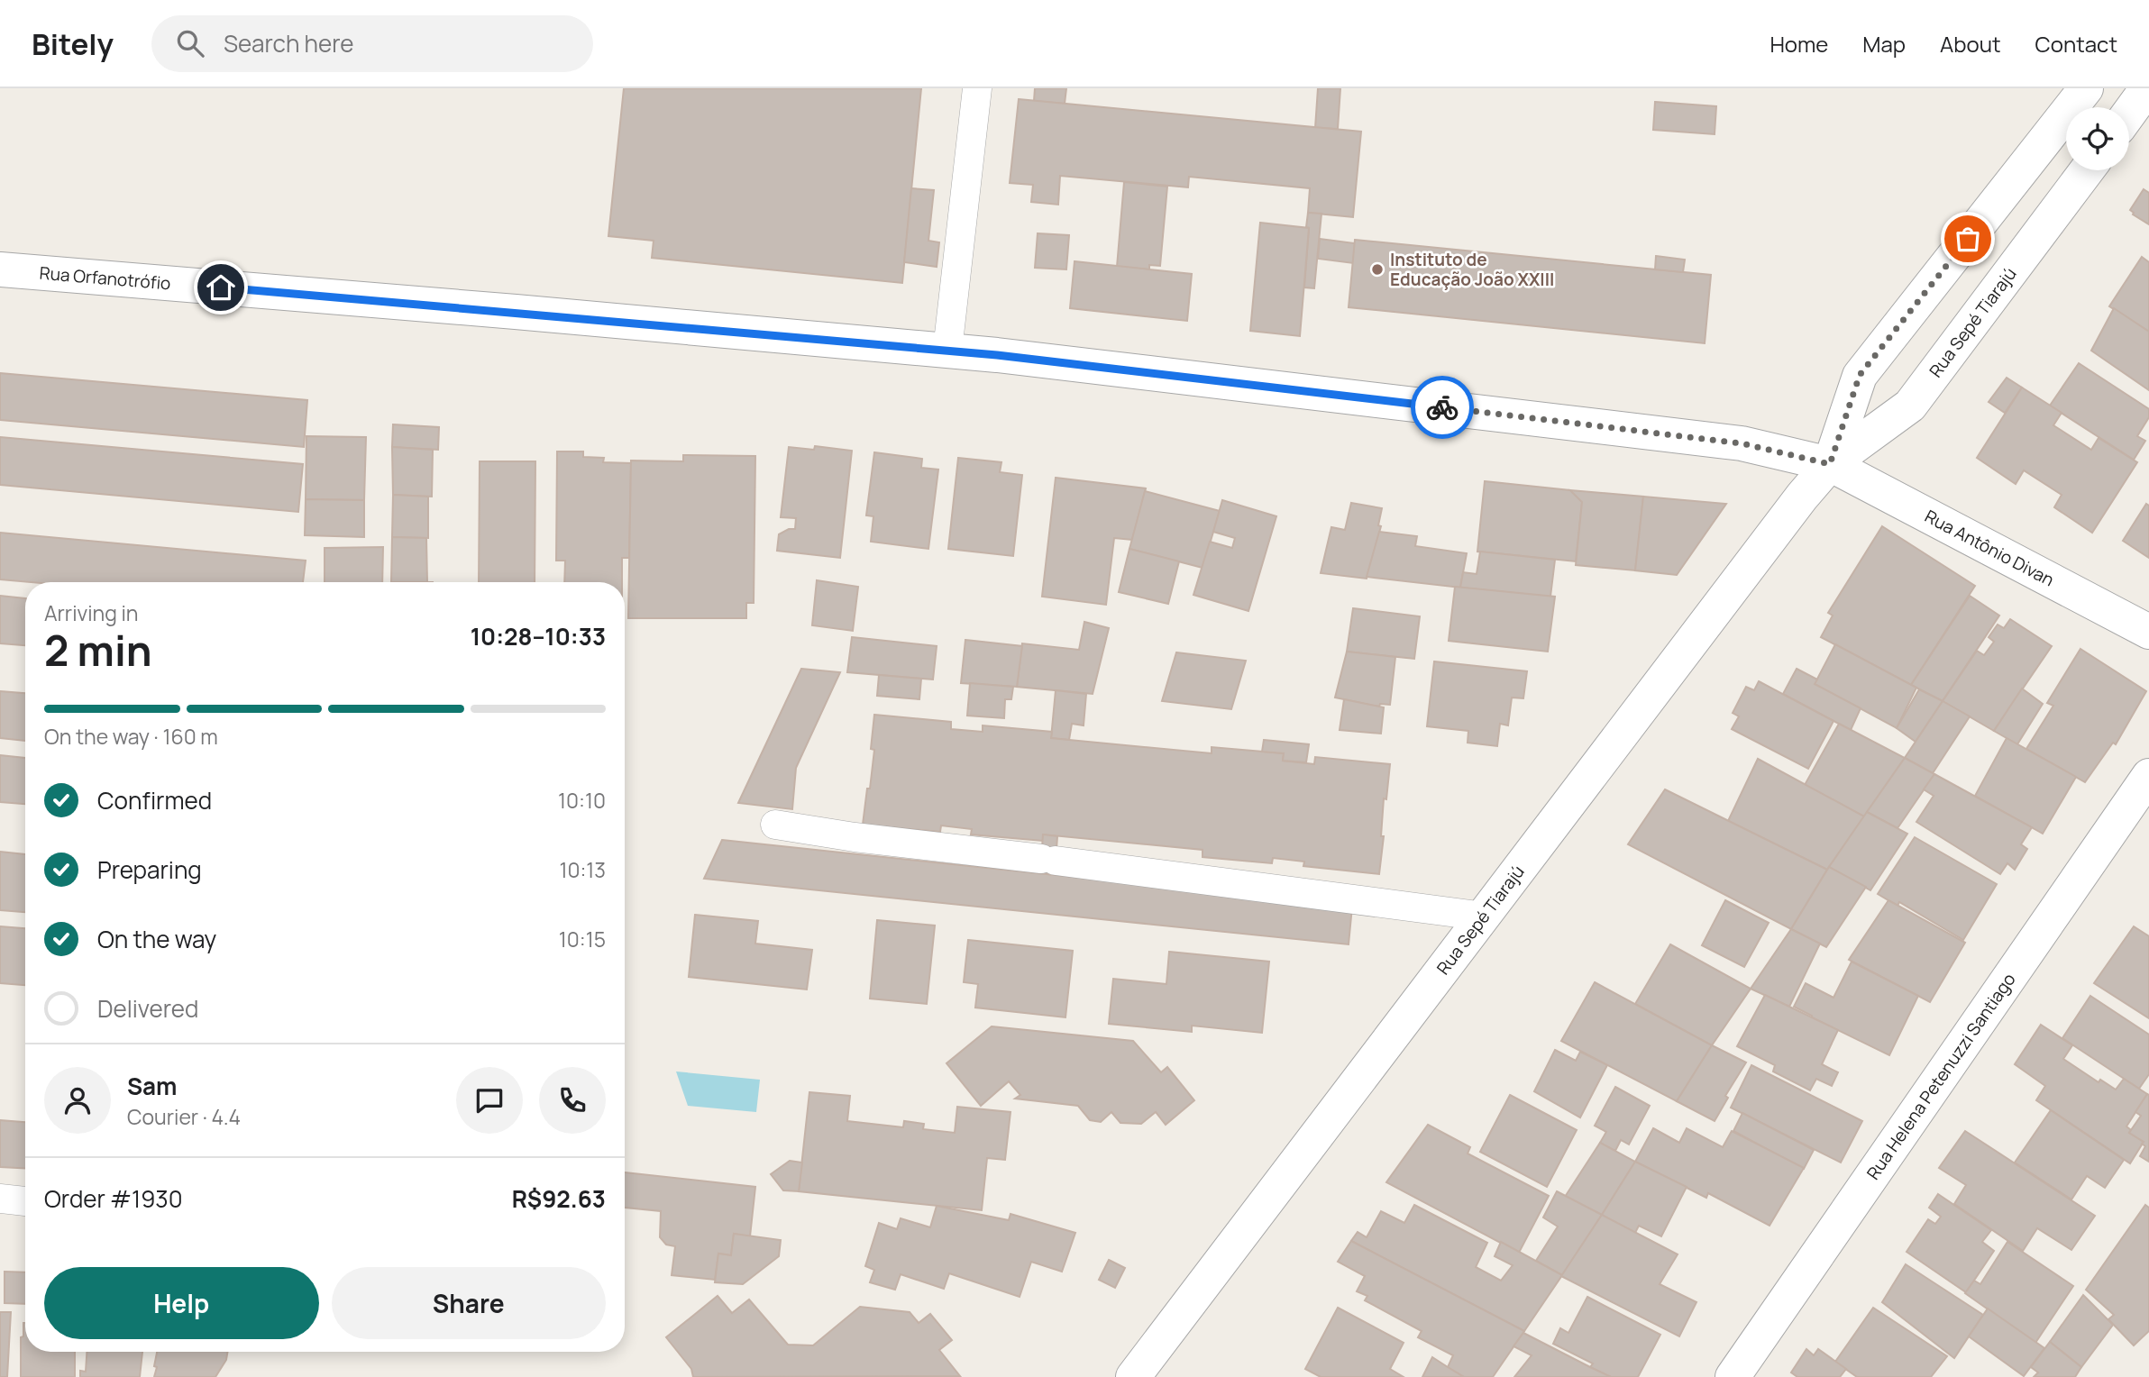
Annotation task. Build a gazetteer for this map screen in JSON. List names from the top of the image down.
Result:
{
  "streets": {
    "street": [
      "Rua Orfanotrófio",
      "Rua Sepé Tiarajú",
      "Rua Antônio Divan",
      "Rua Helena Petenuzzi Santiago"
    ]
  },
  "crossings": [
    ["Rua Orfanotrófio", "Rua Sepé Tiarajú"],
    ["Rua Orfanotrófio", "Rua Antônio Divan"],
    ["Rua Sepé Tiarajú", "Rua Antônio Divan"]
  ],
  "places": ["Instituto de Educação João XXIII"],
  "page": {
    "header": "Bitely",
    "search": "Search here",
    "nav": [
      "Home",
      "Map",
      "About",
      "Contact"
    ],
    "heading": ["2 min", "Arriving in", "10:28–10:33"],
    "panel": [
      "Sam",
      "Courier · 4.4",
      "Order #1930",
      "R$92.63"
    ],
    "bar": "On the way · 160 m",
    "list": [
      ["Confirmed", "10:10"],
      ["Preparing", "10:13"],
      ["On the way", "10:15"],
      "Delivered"
    ],
    "buttons": ["Help", "Share"]
  }
}
